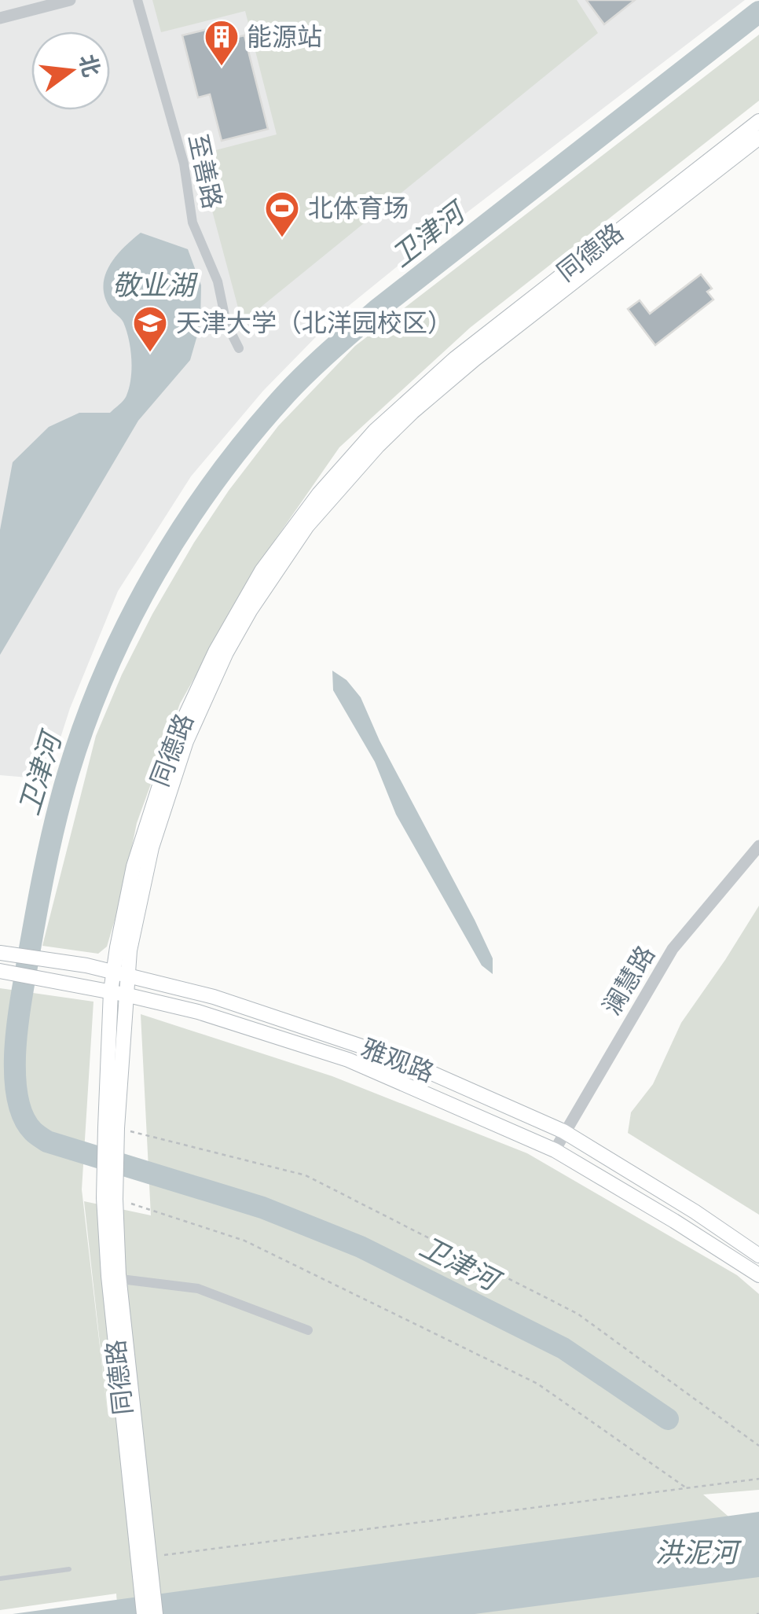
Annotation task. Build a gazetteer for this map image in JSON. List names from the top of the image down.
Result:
{
  "streets": {
    "main road": ["同德路", "雅观路"],
    "street": ["至善路", "澜慧路"]
  },
  "crossings": [
    ["同德路", "雅观路"],
    ["澜慧路", "雅观路"]
  ],
  "water": ["卫津河", "敬业湖", "洪泥河"],
  "places": {
    "building": ["能源站"],
    "sports": ["北体育场"],
    "school or university": ["天津大学（北洋园校区）"]
  },
  "north": "right"
}
